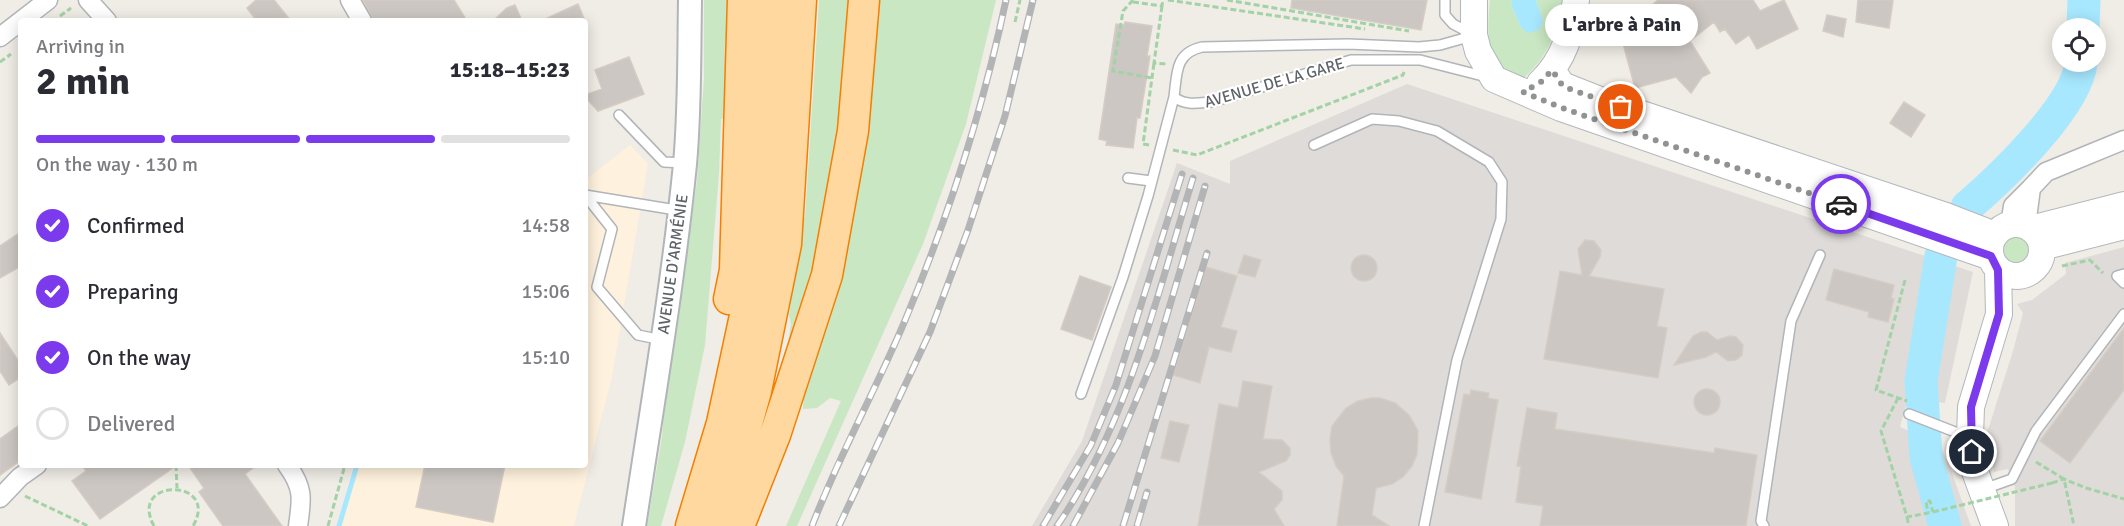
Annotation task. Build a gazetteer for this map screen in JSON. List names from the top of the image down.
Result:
{
  "streets": {
    "street": ["AVENUE D'ARMÉNIE"],
    "lane": ["AVENUE DE LA GARE"]
  },
  "places": ["L'arbre à Pain"],
  "page": {
    "bubble": "L'arbre à Pain",
    "heading": ["2 min", "Arriving in", "15:18–15:23"],
    "bar": "On the way · 130 m",
    "list": [
      ["Confirmed", "14:58"],
      ["Preparing", "15:06"],
      ["On the way", "15:10"],
      "Delivered"
    ]
  }
}
